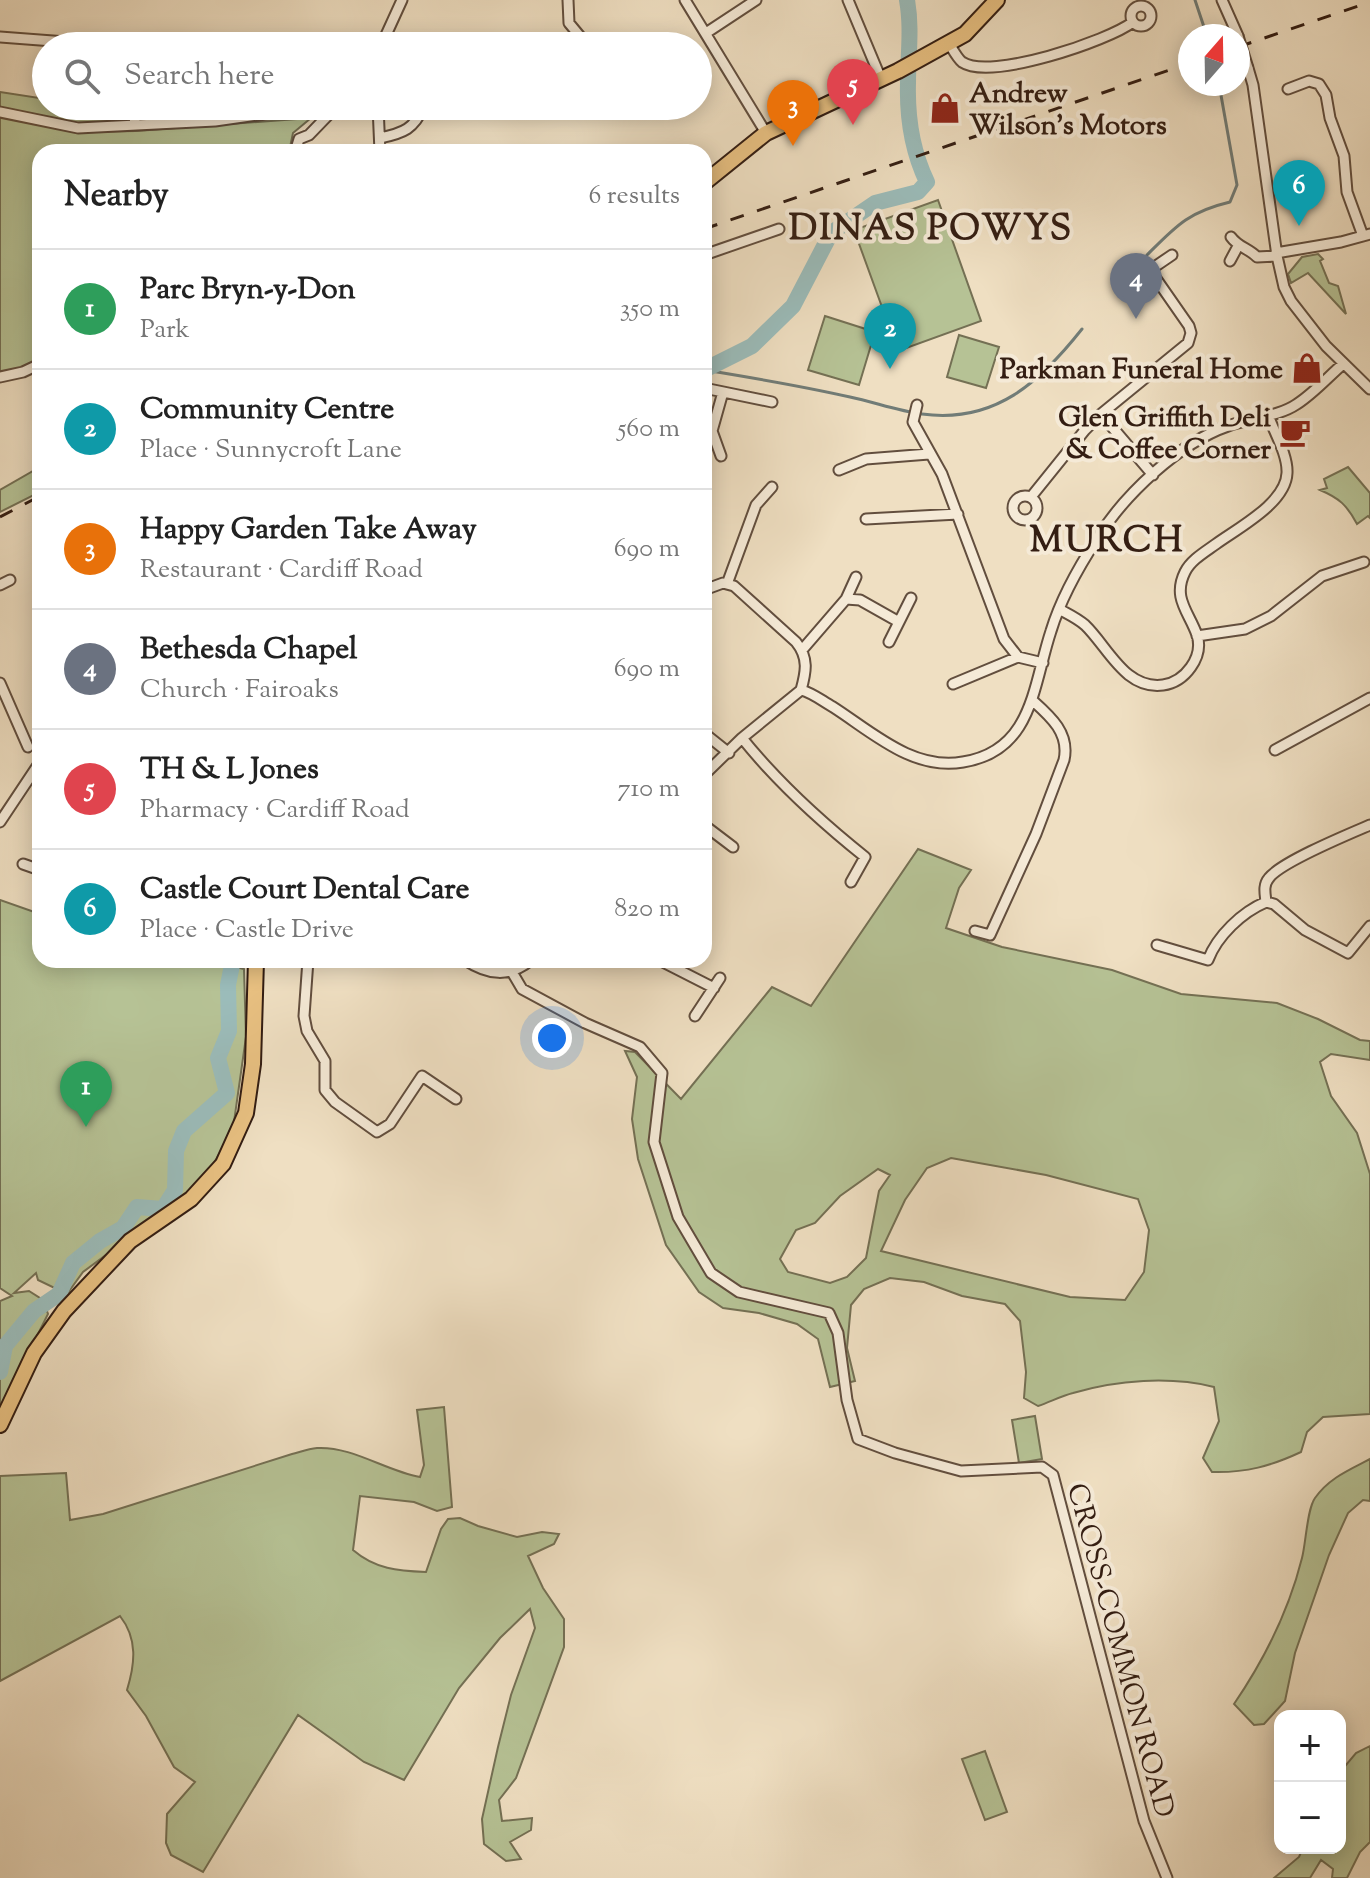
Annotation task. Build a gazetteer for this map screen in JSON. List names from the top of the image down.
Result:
{
  "streets": {
    "street": ["CROSS-COMMON ROAD"]
  },
  "districts": ["DINAS POWYS", "MURCH"],
  "places": {
    "shop": ["Andrew Wilson's Motors", "Parkman Funeral Home"],
    "cafe": ["Glen Griffith Deli & Coffee Corner"]
  },
  "north": "top",
  "page": {
    "search": "Search here",
    "pins": [
      "5",
      "3",
      "6",
      "4",
      "2",
      "1"
    ],
    "heading": ["Nearby", "6 results"],
    "list": [
      {
        "mark": "1",
        "name": "Parc Bryn-y-Don",
        "note": "Park",
        "value": "350 m"
      },
      {
        "mark": "2",
        "name": "Community Centre",
        "note": "Place · Sunnycroft Lane",
        "value": "560 m"
      },
      {
        "mark": "3",
        "name": "Happy Garden Take Away",
        "note": "Restaurant · Cardiff Road",
        "value": "690 m"
      },
      {
        "mark": "4",
        "name": "Bethesda Chapel",
        "note": "Church · Fairoaks",
        "value": "690 m"
      },
      {
        "mark": "5",
        "name": "TH & L Jones",
        "note": "Pharmacy · Cardiff Road",
        "value": "710 m"
      },
      {
        "mark": "6",
        "name": "Castle Court Dental Care",
        "note": "Place · Castle Drive",
        "value": "820 m"
      }
    ],
    "map_buttons": ["+", "−"]
  }
}
